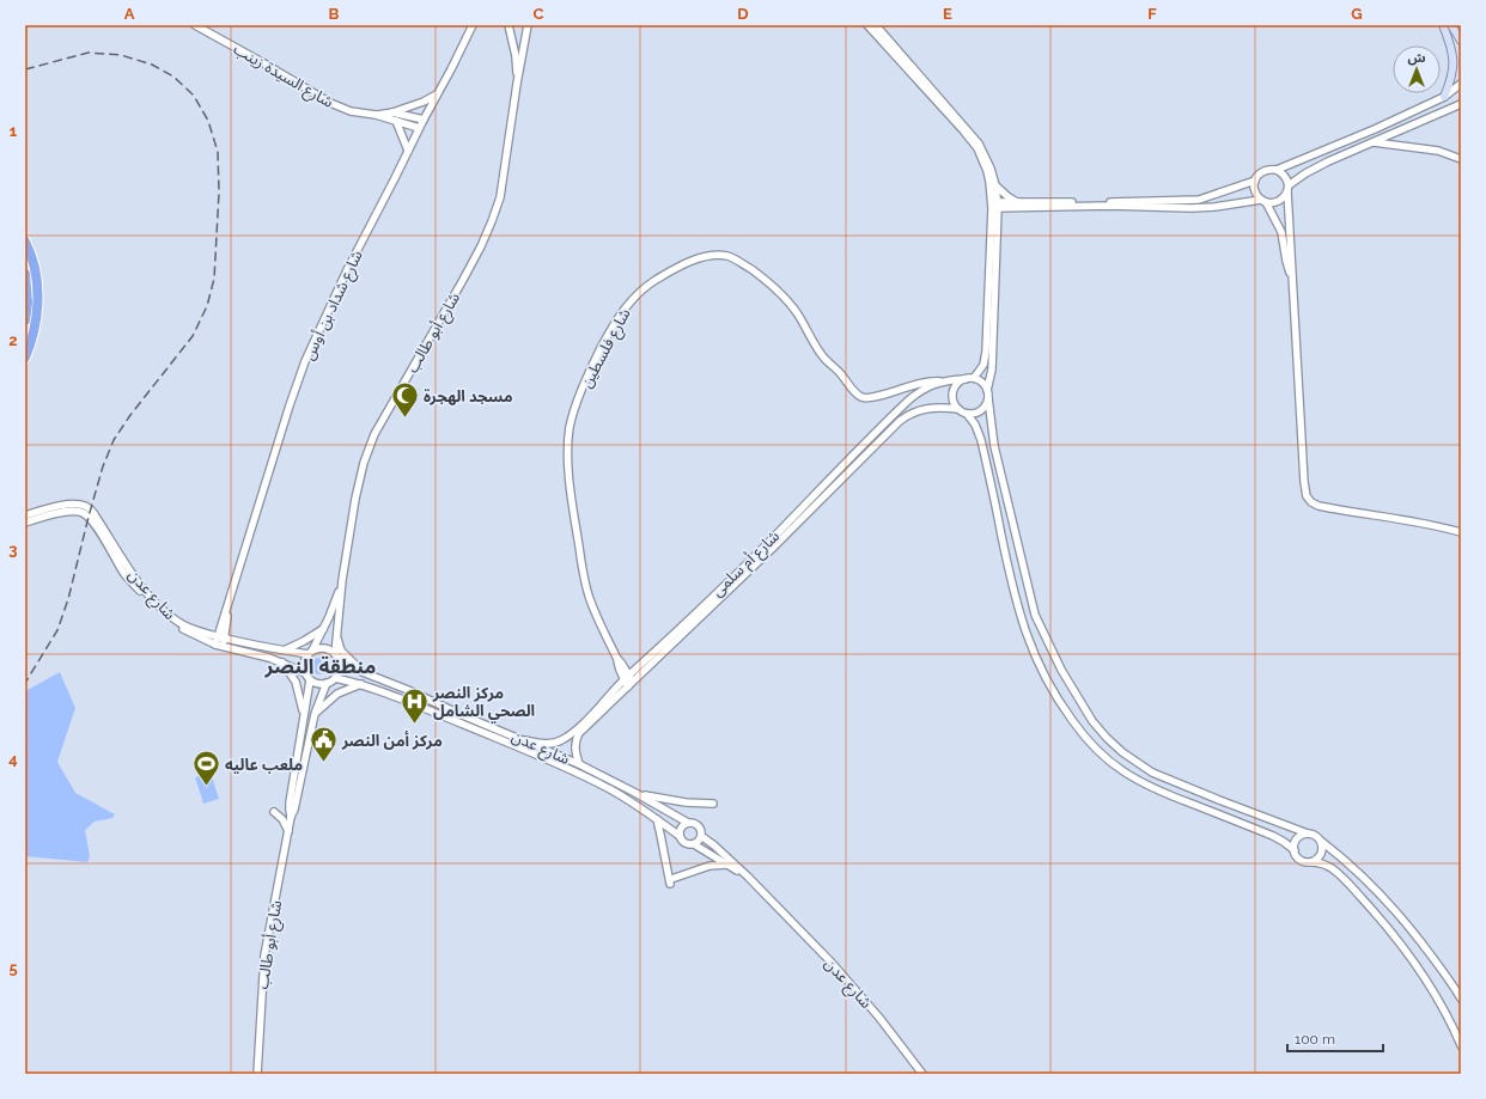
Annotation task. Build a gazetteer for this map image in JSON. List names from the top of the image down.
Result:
{
  "streets": {
    "street": [
      "شارع السيدة زينب",
      "شارع شداد بن أوس",
      "شارع أبو طالب",
      "شارع فلسطين",
      "شارع أم سلمى",
      "شارع عدن"
    ]
  },
  "crossings": [
    ["شارع السيدة زينب", "شارع شداد بن أوس"],
    ["شارع شداد بن أوس", "شارع عدن"],
    ["شارع أبو طالب", "شارع عدن"],
    ["شارع فلسطين", "شارع أم سلمى"],
    ["شارع أم سلمى", "شارع عدن"]
  ],
  "districts": ["منطقة النصر"],
  "places": {
    "mosque": ["مسجد الهجرة"],
    "hospital": ["مركز النصر الصحي الشامل"],
    "public building": ["مركز أمن النصر"],
    "sports": ["ملعب عاليه"]
  },
  "scale_bar": "100 m",
  "north": "top",
  "grid": {
    "columns": [
      "A",
      "B",
      "C",
      "D",
      "E",
      "F",
      "G"
    ],
    "rows": [
      "1",
      "2",
      "3",
      "4",
      "5"
    ]
  }
}
